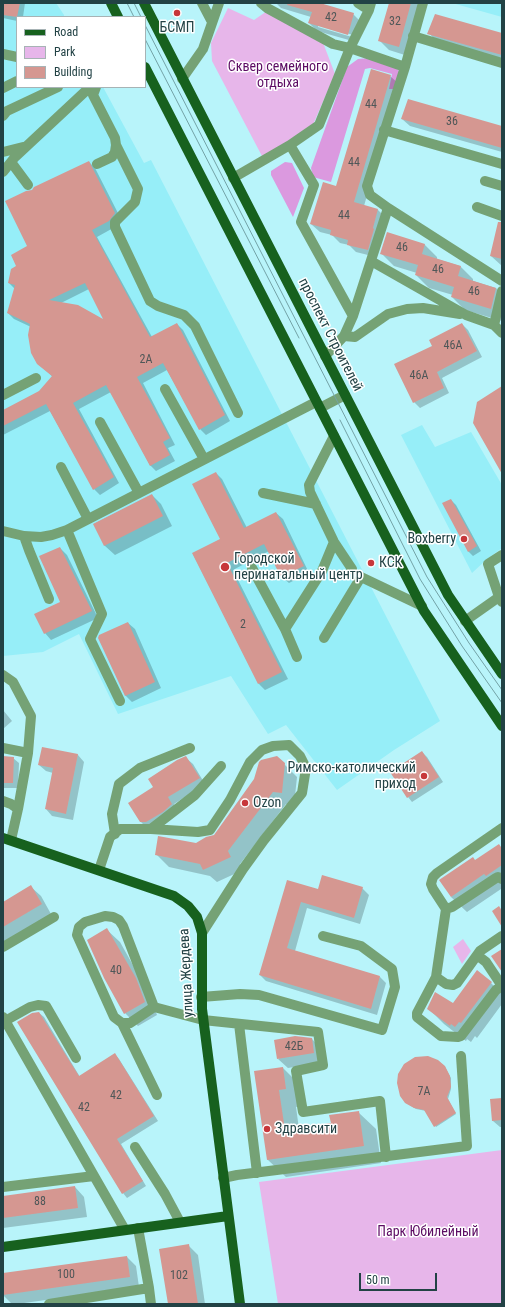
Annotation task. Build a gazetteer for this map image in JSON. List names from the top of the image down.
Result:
{
  "streets": {
    "main road": ["проспект Строителей", "улица Жердева"]
  },
  "parks": ["Сквер семейного отдыха", "Парк Юбилейный"],
  "places": [
    "БСМП",
    "Boxberry",
    "КСК",
    "Городской перинатальный центр",
    "Римско-католический приход",
    "Ozon",
    "Здравсити"
  ],
  "house_numbers": [
    "42",
    "32",
    "44",
    "36",
    "44",
    "44",
    "46",
    "46",
    "46",
    "46А",
    "2А",
    "46А",
    "2",
    "40",
    "42Б",
    "7А",
    "42",
    "42",
    "88",
    "100",
    "102"
  ],
  "legend": ["Road", "Park", "Building"],
  "scale_bar": "50 m"
}
